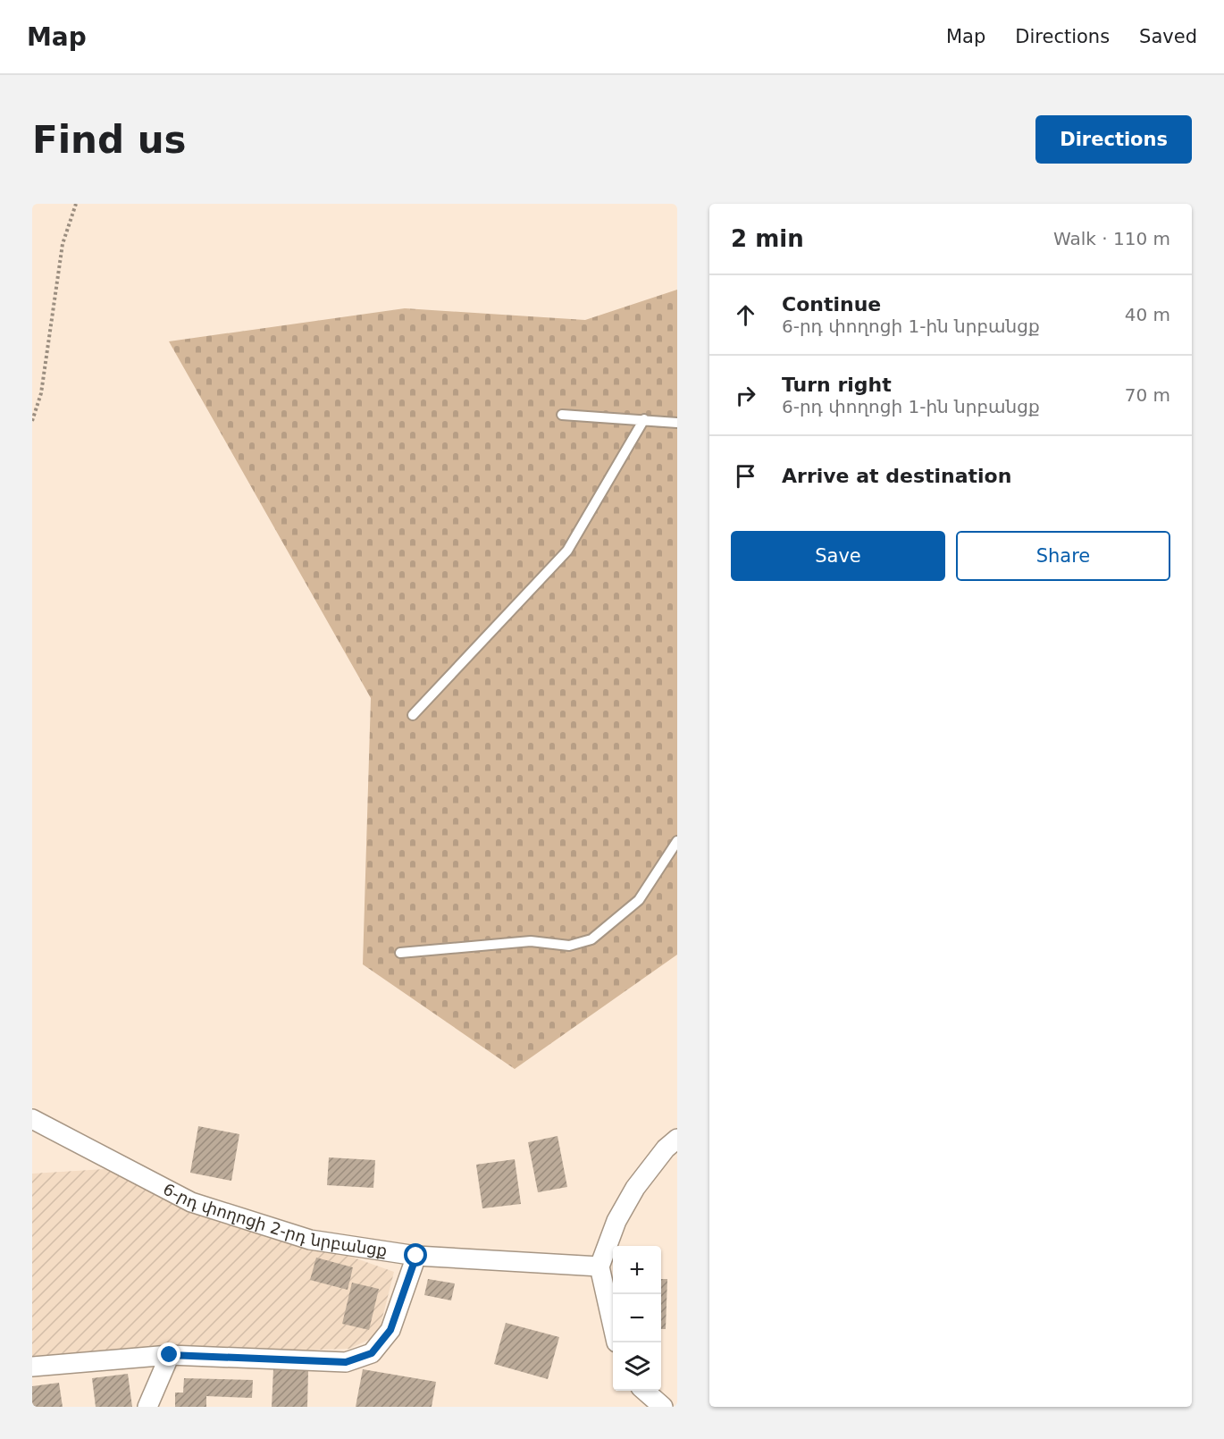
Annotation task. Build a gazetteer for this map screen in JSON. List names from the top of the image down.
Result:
{
  "streets": {
    "street": ["6-րդ փողոցի 2-րդ նրբանցք"]
  },
  "page": {
    "header": "Map",
    "nav": ["Map", "Directions", "Saved"],
    "buttons": [
      "Directions",
      ["Save", "Share"]
    ],
    "title": "Find us",
    "heading": ["2 min", "Walk · 110 m"],
    "list": [
      ["Continue", "6-րդ փողոցի 1-ին նրբանցք", "40 m"],
      ["Turn right", "6-րդ փողոցի 1-ին նրբանցք", "70 m"],
      "Arrive at destination"
    ],
    "map_buttons": ["+", "−"]
  }
}
